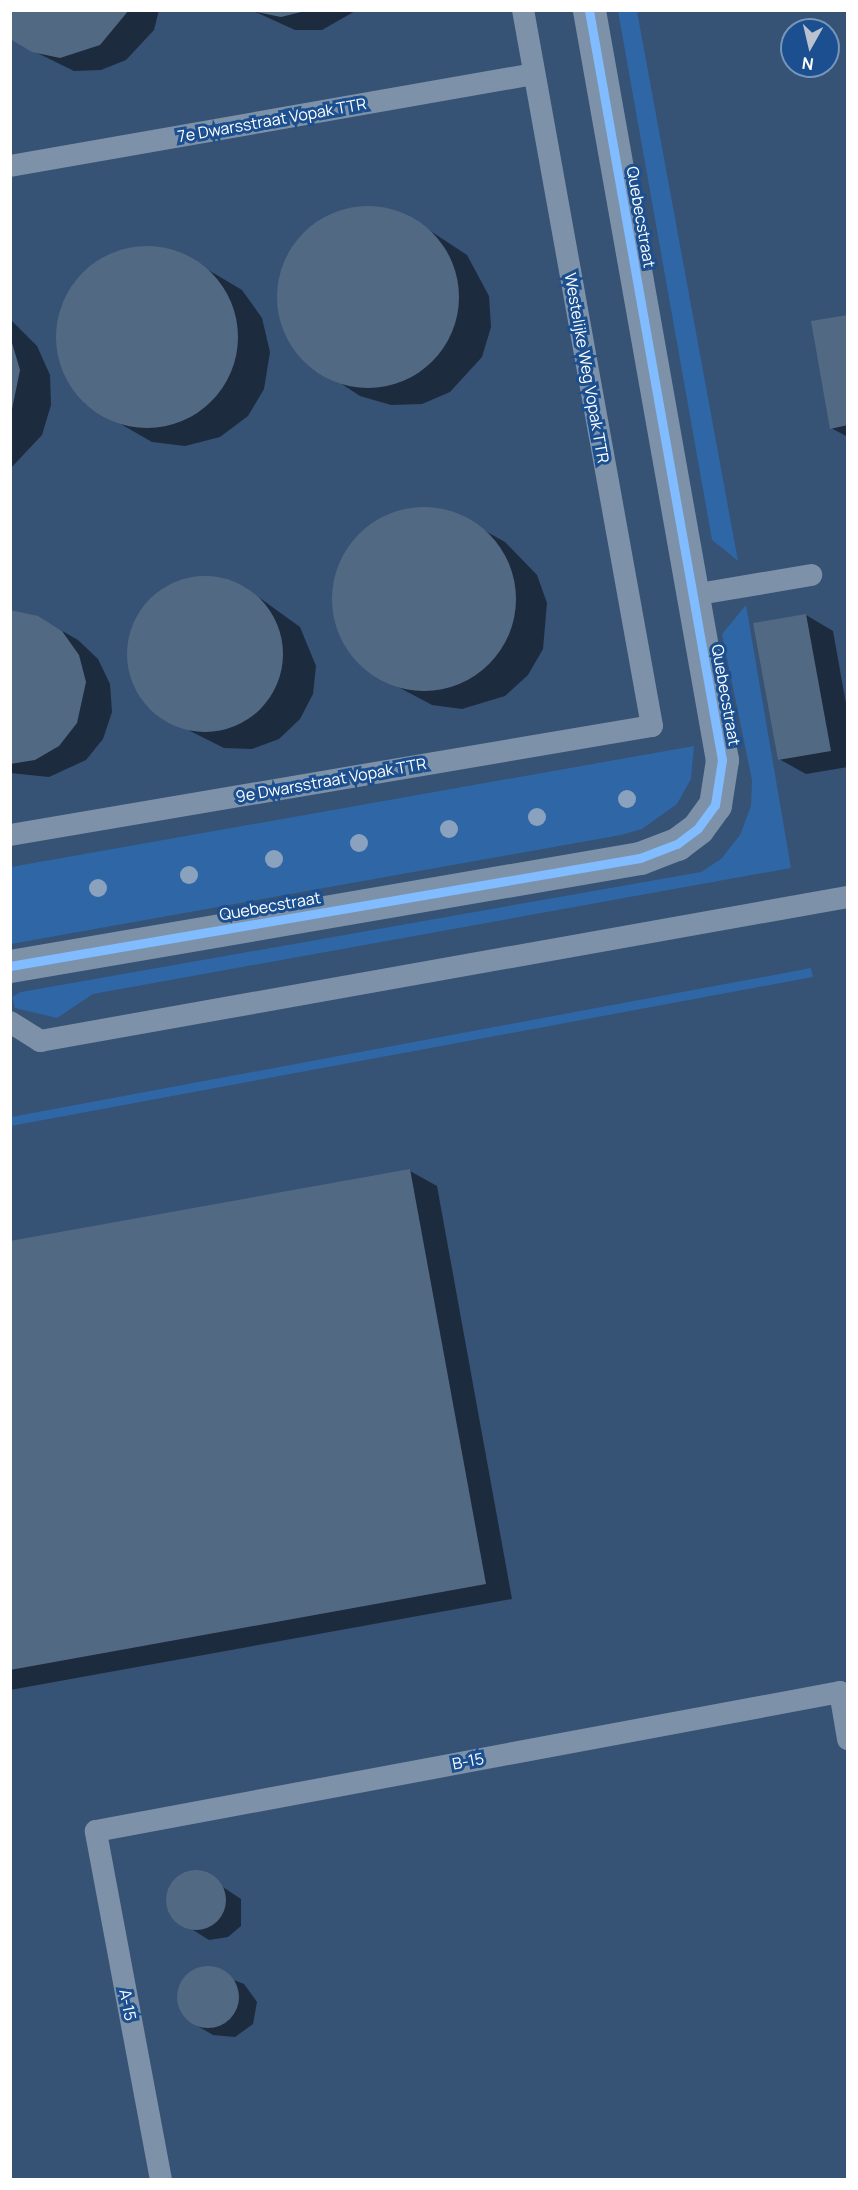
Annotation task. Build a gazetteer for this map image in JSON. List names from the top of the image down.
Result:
{
  "streets": {
    "street": ["Quebecstraat"],
    "lane": [
      "7e Dwarsstraat Vopak TTR",
      "Westelijke Weg Vopak TTR",
      "9e Dwarsstraat Vopak TTR",
      "B-15",
      "A-15"
    ]
  },
  "crossings": [
    ["7e Dwarsstraat Vopak TTR", "Westelijke Weg Vopak TTR"],
    ["Westelijke Weg Vopak TTR", "9e Dwarsstraat Vopak TTR"],
    ["B-15", "A-15"]
  ],
  "north": "bottom"
}
